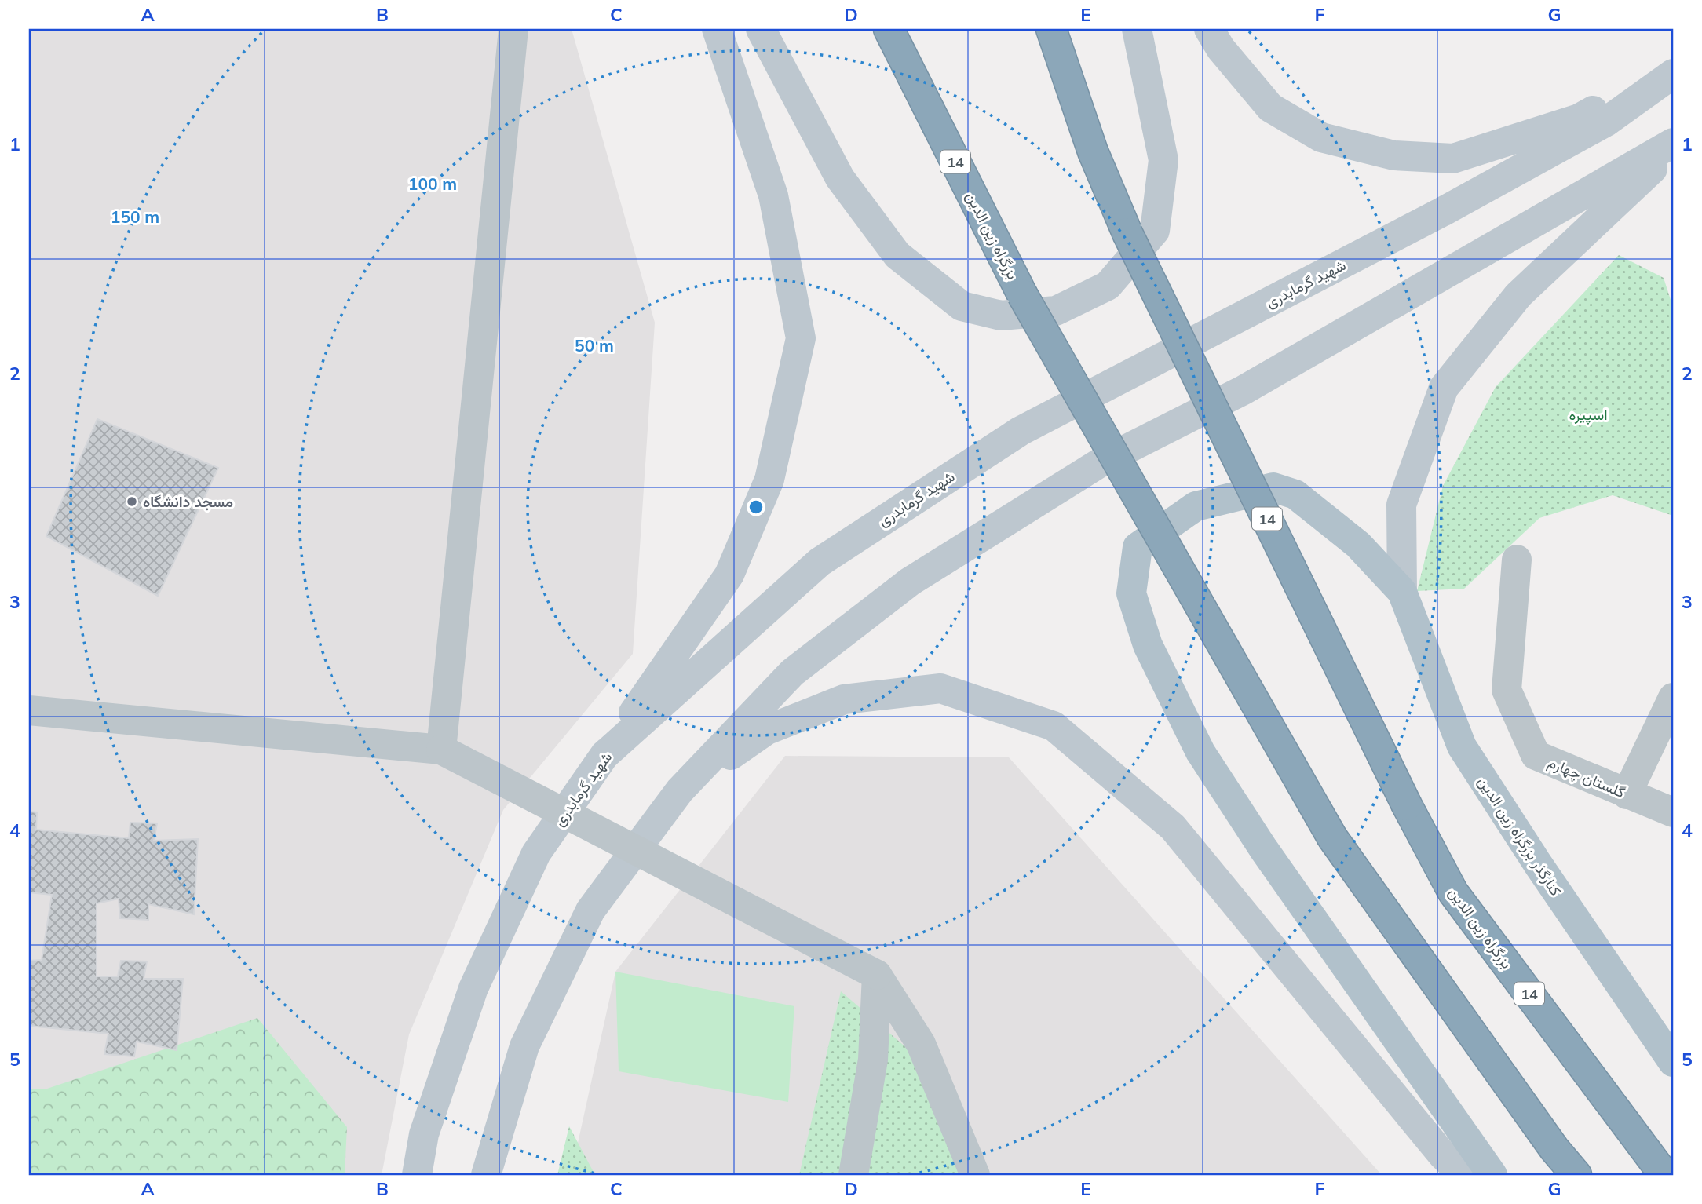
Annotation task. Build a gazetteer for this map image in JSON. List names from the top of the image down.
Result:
{
  "streets": {
    "highway": ["14", "بزرگراه زین الدین"],
    "main road": ["شهید گرمابدری", "کنارگذر بزرگراه زین الدین"],
    "street": ["گلستان چهارم"]
  },
  "parks": ["اسپیره"],
  "places": ["مسجد دانشگاه"],
  "grid": {
    "columns": [
      "A",
      "B",
      "C",
      "D",
      "E",
      "F",
      "G"
    ],
    "rows": [
      "1",
      "2",
      "3",
      "4",
      "5"
    ]
  },
  "rings": ["100 m", "150 m", "50 m"]
}
